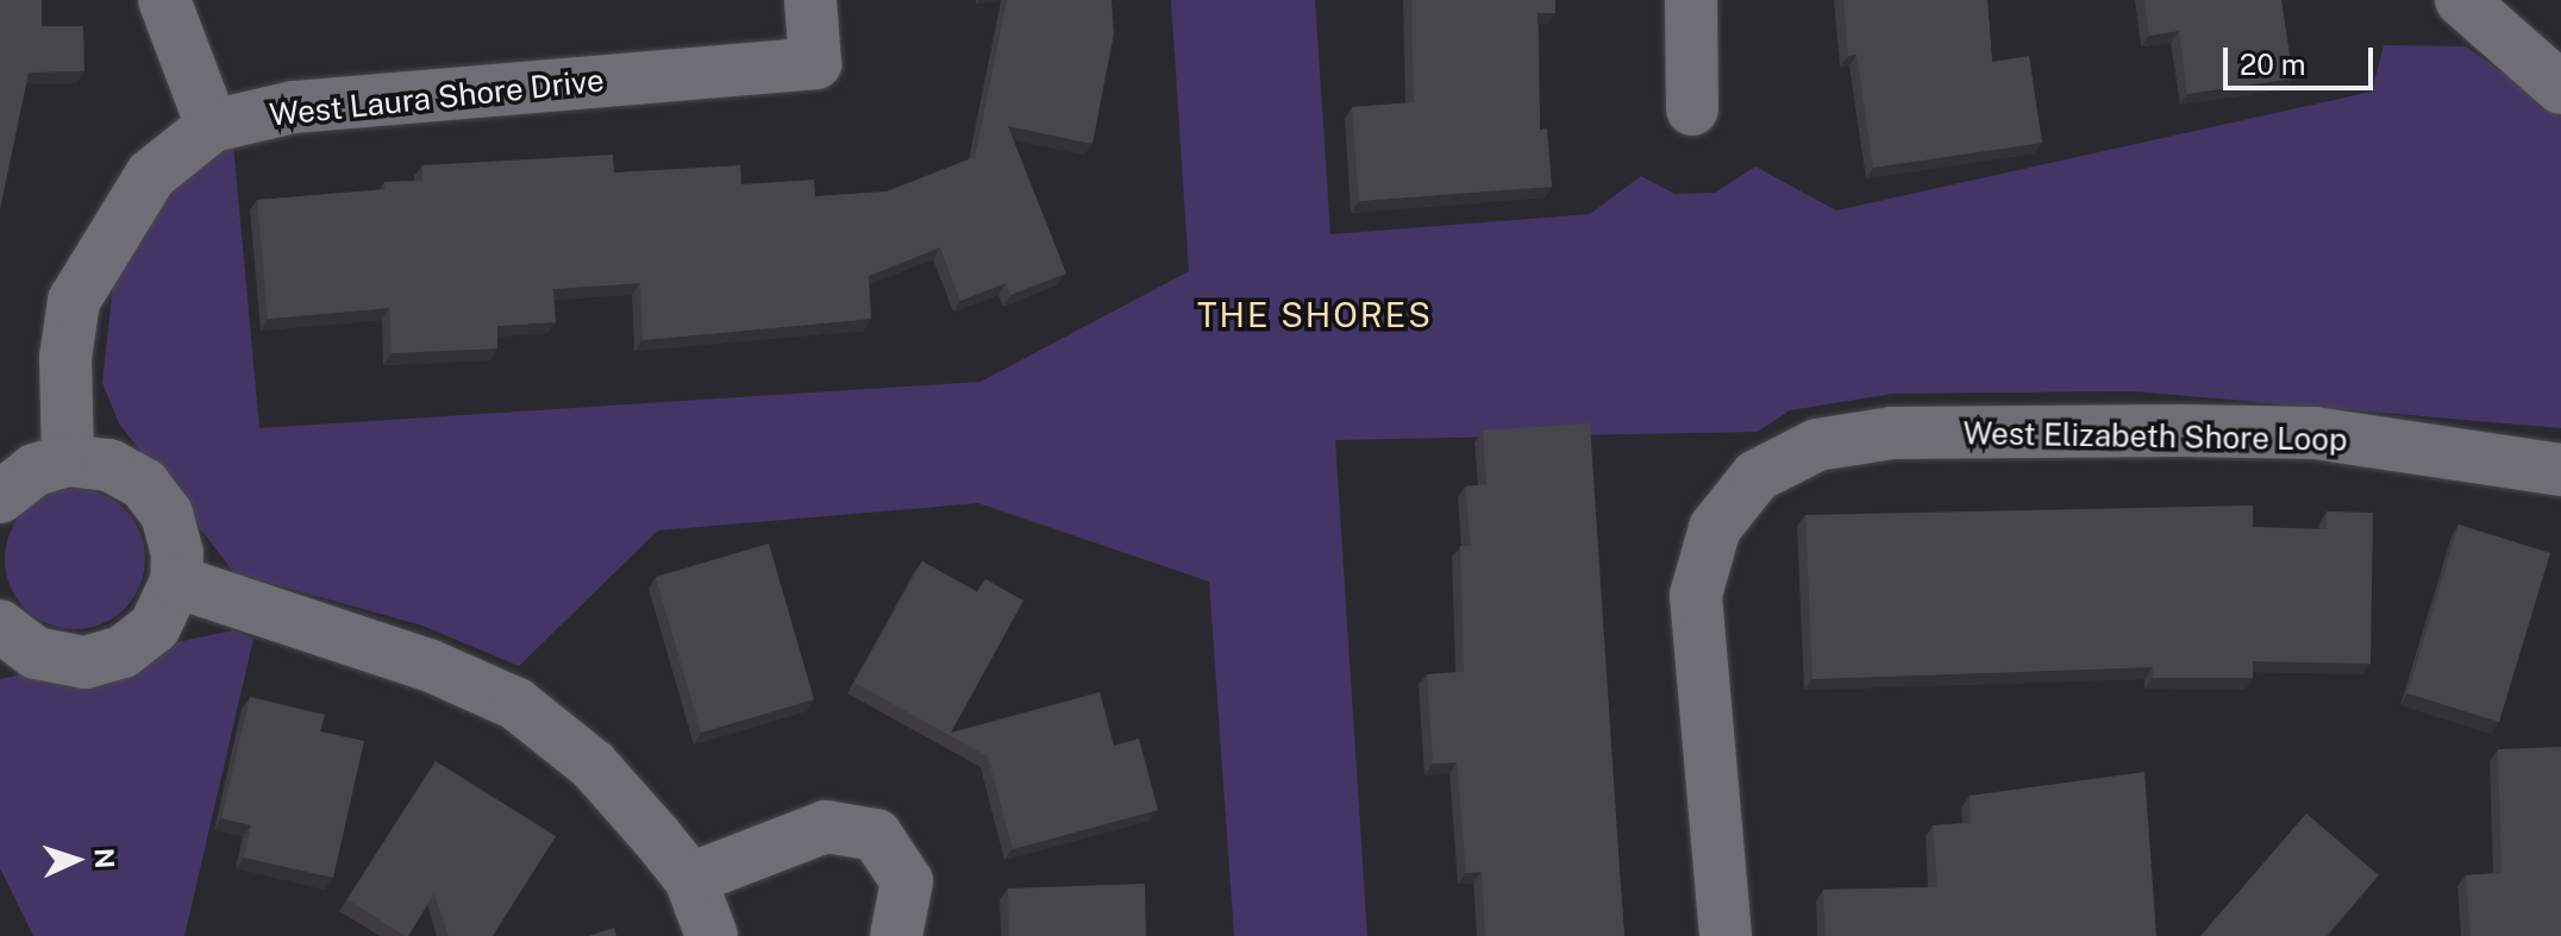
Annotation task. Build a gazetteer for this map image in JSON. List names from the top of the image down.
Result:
{
  "streets": {
    "street": ["West Laura Shore Drive", "West Elizabeth Shore Loop"]
  },
  "districts": ["THE SHORES"],
  "scale_bar": "20 m",
  "north": "right"
}
